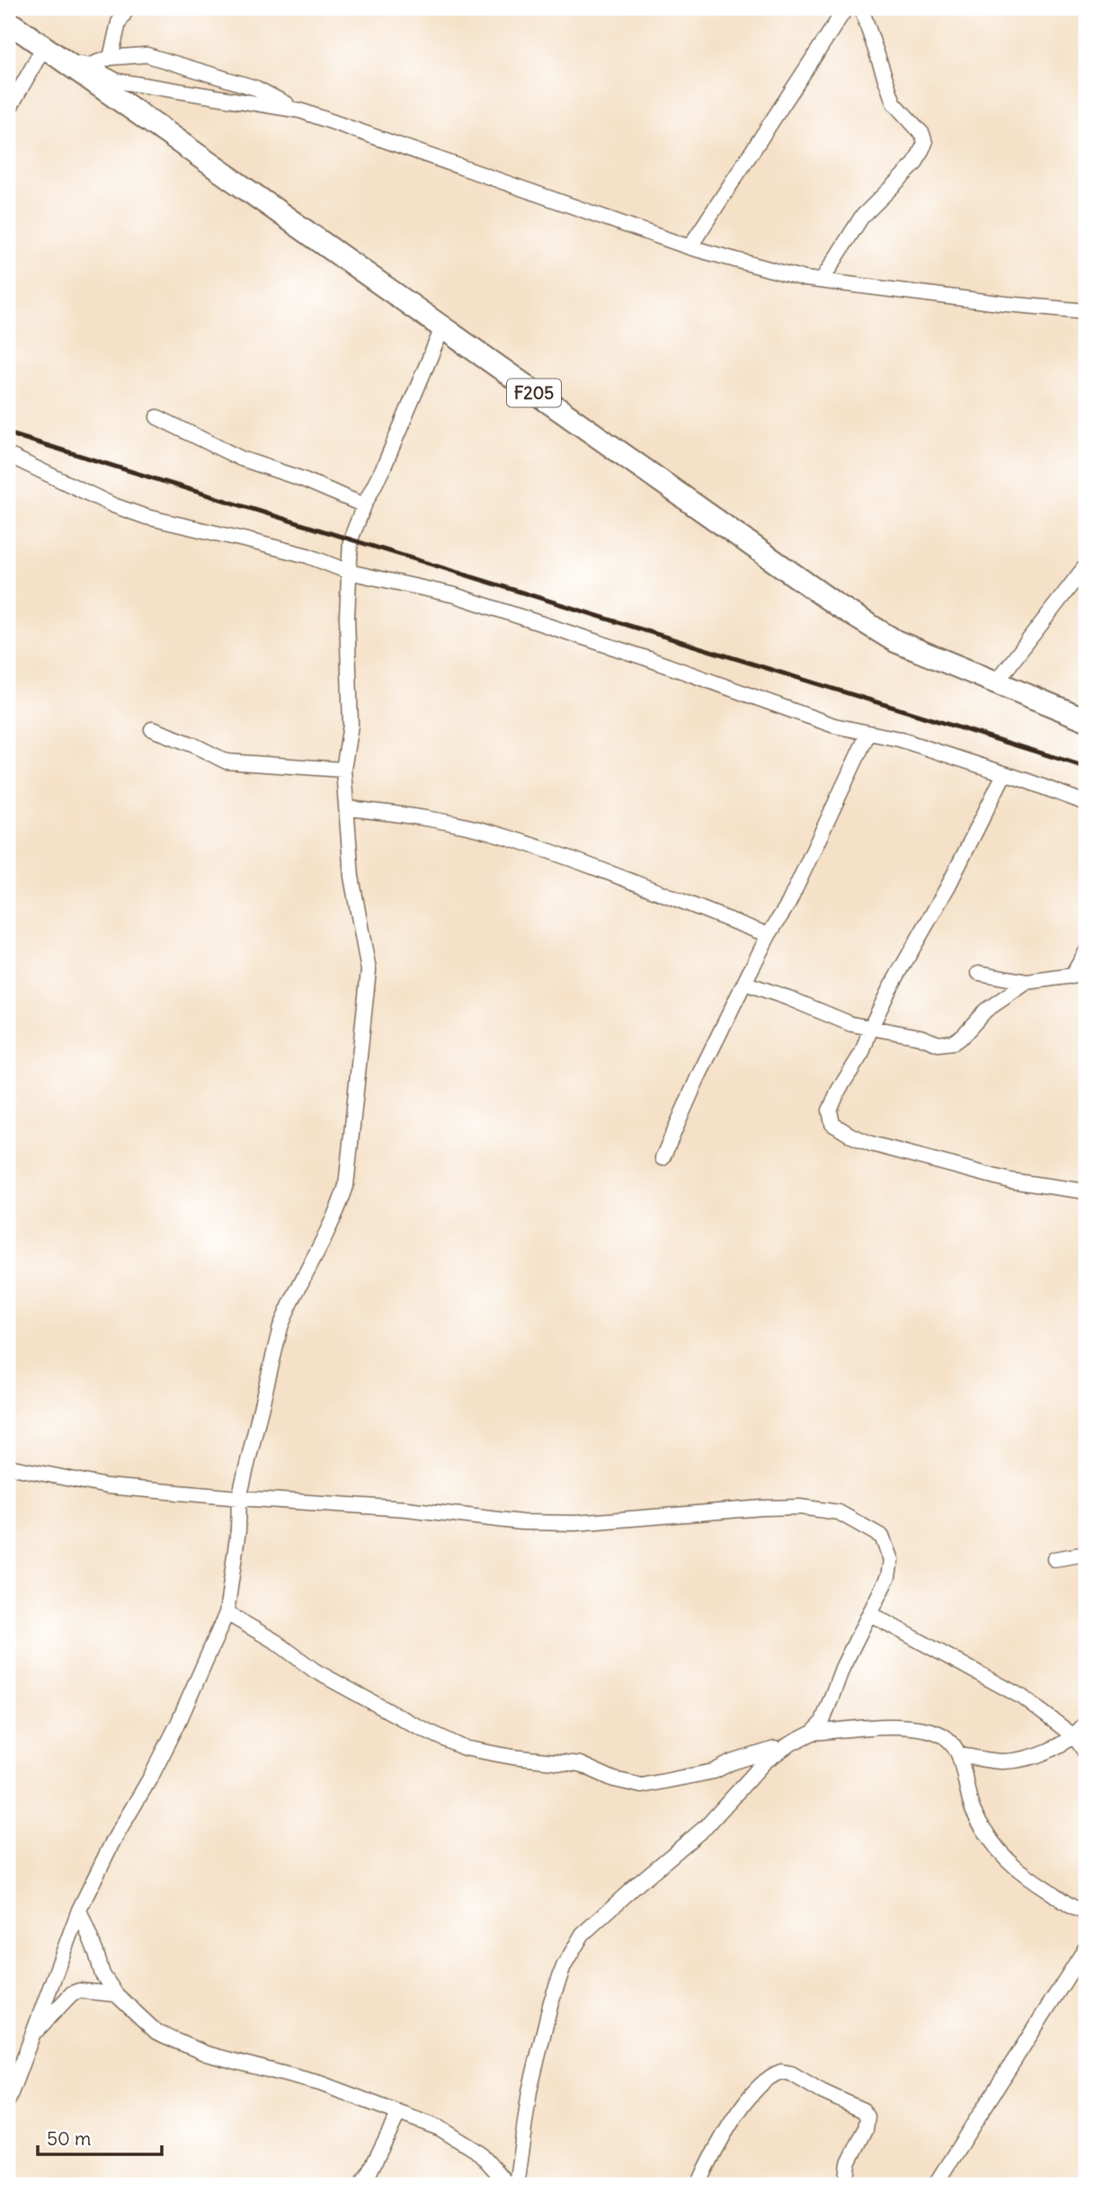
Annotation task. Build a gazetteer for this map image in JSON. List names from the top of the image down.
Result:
{
  "streets": {
    "main road": ["F205"]
  },
  "scale_bar": "50 m"
}
